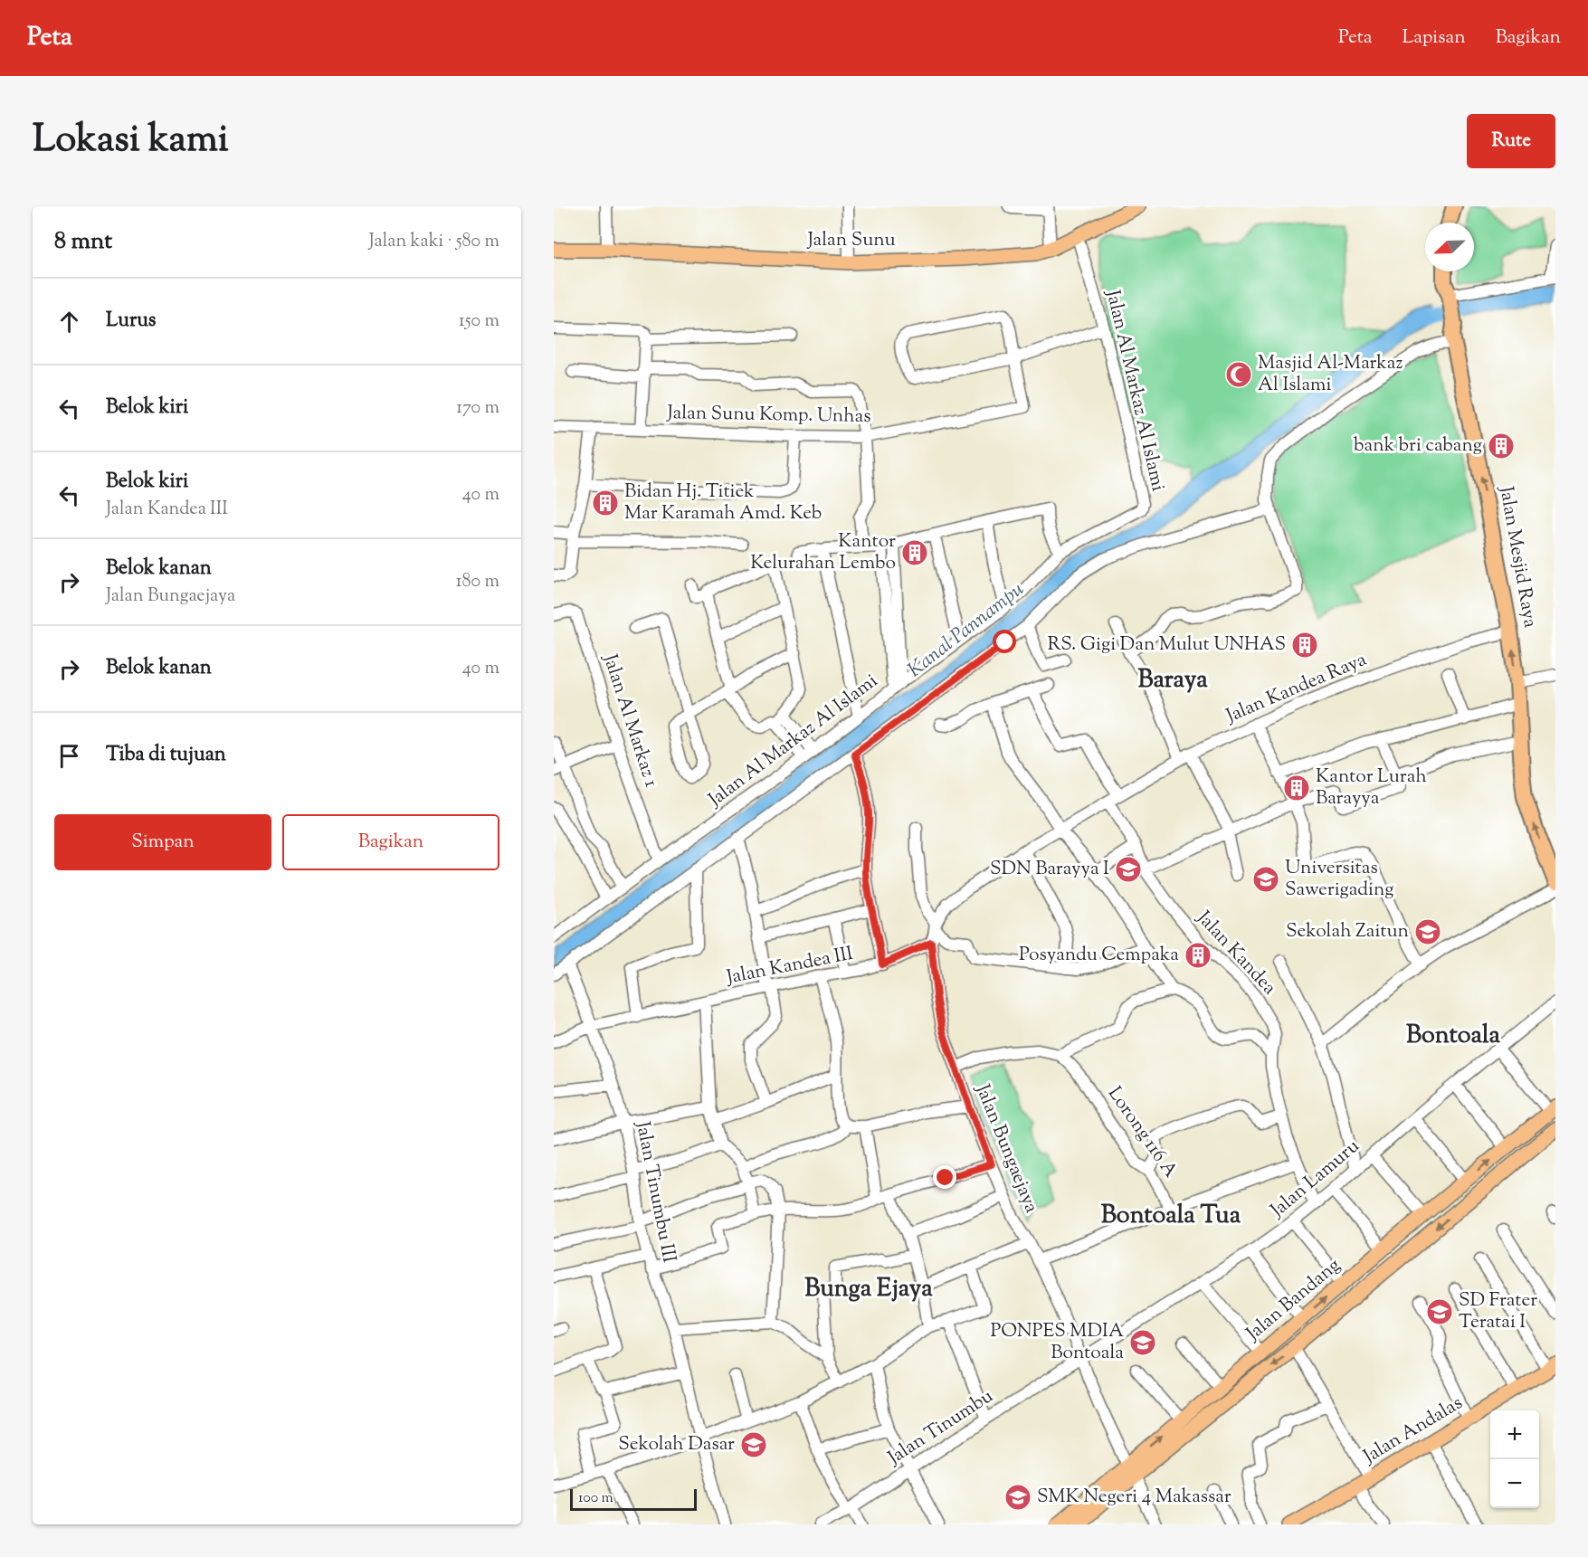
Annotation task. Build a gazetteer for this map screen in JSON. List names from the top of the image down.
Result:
{
  "streets": {
    "highway": ["Jalan Mesjid Raya"],
    "main road": ["Jalan Sunu", "Jalan Bandang", "Jalan Andalas"],
    "street": [
      "Jalan Al Markaz Al Islami",
      "Jalan Sunu Komp. Unhas",
      "Jalan Kandea Raya",
      "Jalan Al Markaz 1",
      "Jalan Kandea",
      "Jalan Kandea III",
      "Lorong 116 A",
      "Jalan Bungaejaya",
      "Jalan Lamuru",
      "Jalan Tinumbu III",
      "Jalan Tinumbu"
    ]
  },
  "crossings": [
    ["Jalan Sunu", "Jalan Al Markaz Al Islami"],
    ["Jalan Al Markaz Al Islami", "Jalan Al Markaz 1"],
    ["Jalan Mesjid Raya", "Jalan Kandea Raya"],
    ["Jalan Kandea Raya", "Jalan Kandea"],
    ["Jalan Kandea", "Jalan Lamuru"],
    ["Jalan Kandea III", "Jalan Bungaejaya"],
    ["Jalan Kandea III", "Jalan Tinumbu III"],
    ["Jalan Bungaejaya", "Jalan Lamuru"],
    ["Jalan Bungaejaya", "Jalan Bandang"],
    ["Jalan Bungaejaya", "Jalan Tinumbu"],
    ["Jalan Lamuru", "Jalan Tinumbu"]
  ],
  "one_way": ["Jalan Mesjid Raya"],
  "districts": [
    "Baraya",
    "Bontoala",
    "Bontoala Tua",
    "Bunga Ejaya"
  ],
  "water": ["Kanal Pannampu"],
  "places": {
    "mosque": ["Masjid Al-Markaz Al Islami"],
    "building": [
      "bank bri cabang",
      "Bidan Hj. Titiek Mar Karamah Amd. Keb",
      "Kantor Kelurahan Lembo",
      "RS. Gigi Dan Mulut UNHAS",
      "Kantor Lurah Barayya",
      "Posyandu Cempaka"
    ],
    "school or university": [
      "SDN Barayya I",
      "Universitas Sawerigading",
      "Sekolah Zaitun",
      "SD Frater Teratai I",
      "PONPES MDIA Bontoala",
      "Sekolah Dasar",
      "SMK Negeri 4 Makassar"
    ]
  },
  "scale_bar": "100 m",
  "north": "bottom left",
  "page": {
    "header": "Peta",
    "nav": ["Peta", "Lapisan", "Bagikan"],
    "title": "Lokasi kami",
    "buttons": [
      "Rute",
      ["Simpan", "Bagikan"]
    ],
    "heading": ["8 mnt", "Jalan kaki · 580 m"],
    "list": [
      ["Lurus", "150 m"],
      ["Belok kiri", "170 m"],
      ["Belok kiri", "Jalan Kandea III", "40 m"],
      ["Belok kanan", "Jalan Bungaejaya", "180 m"],
      ["Belok kanan", "40 m"],
      "Tiba di tujuan"
    ],
    "map_buttons": ["+", "−"],
    "scale": "100 m"
  }
}
